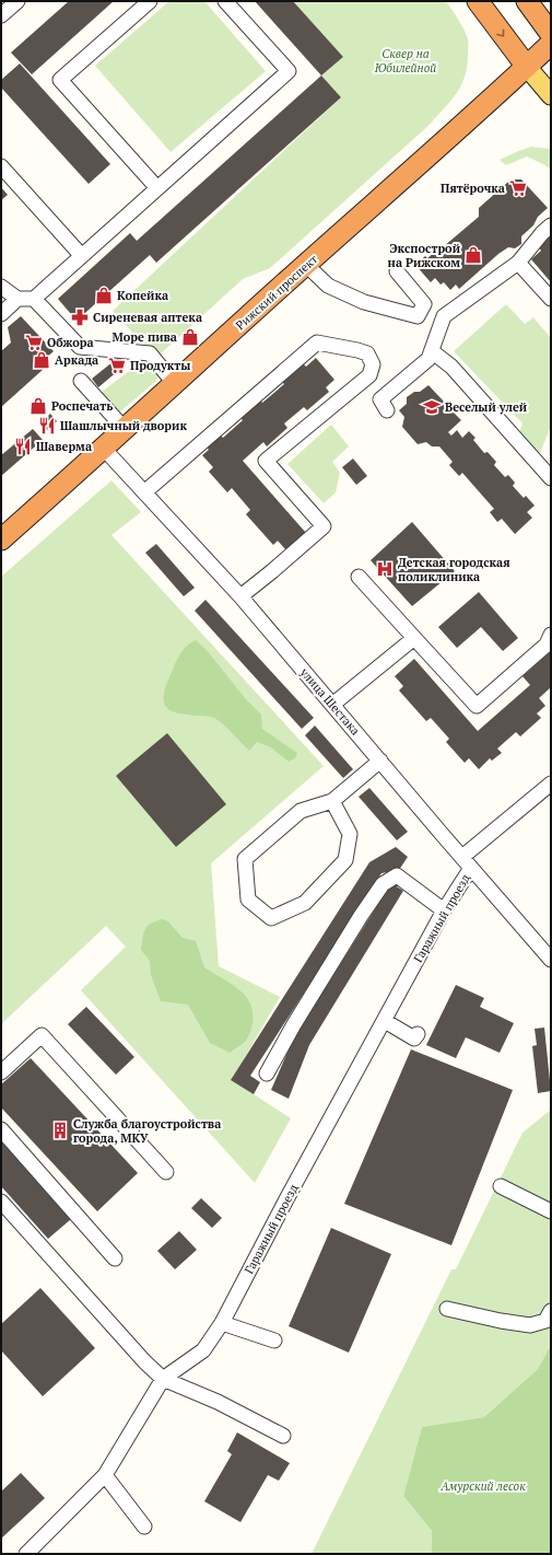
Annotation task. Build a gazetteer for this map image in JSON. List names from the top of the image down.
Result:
{
  "streets": {
    "highway": ["Рижский проспект"],
    "street": ["улица Шестака", "Гаражный проезд"]
  },
  "crossings": [
    ["Рижский проспект", "улица Шестака"],
    ["улица Шестака", "Гаражный проезд"]
  ],
  "parks": ["Сквер на Юбилейной", "Амурский лесок"],
  "places": {
    "supermarket": ["Пятёрочка", "Обжора", "Продукты"],
    "shop": [
      "Экспострой на Рижском",
      "Копейка",
      "Море пива",
      "Аркада",
      "Роспечать"
    ],
    "pharmacy": ["Сиреневая аптека"],
    "school or university": ["Веселый улей"],
    "restaurant": ["Шашлычный дворик", "Шаверма"],
    "hospital": ["Детская городская поликлиника"],
    "building": ["Служба благоустройства города, МКУ"]
  }
}
